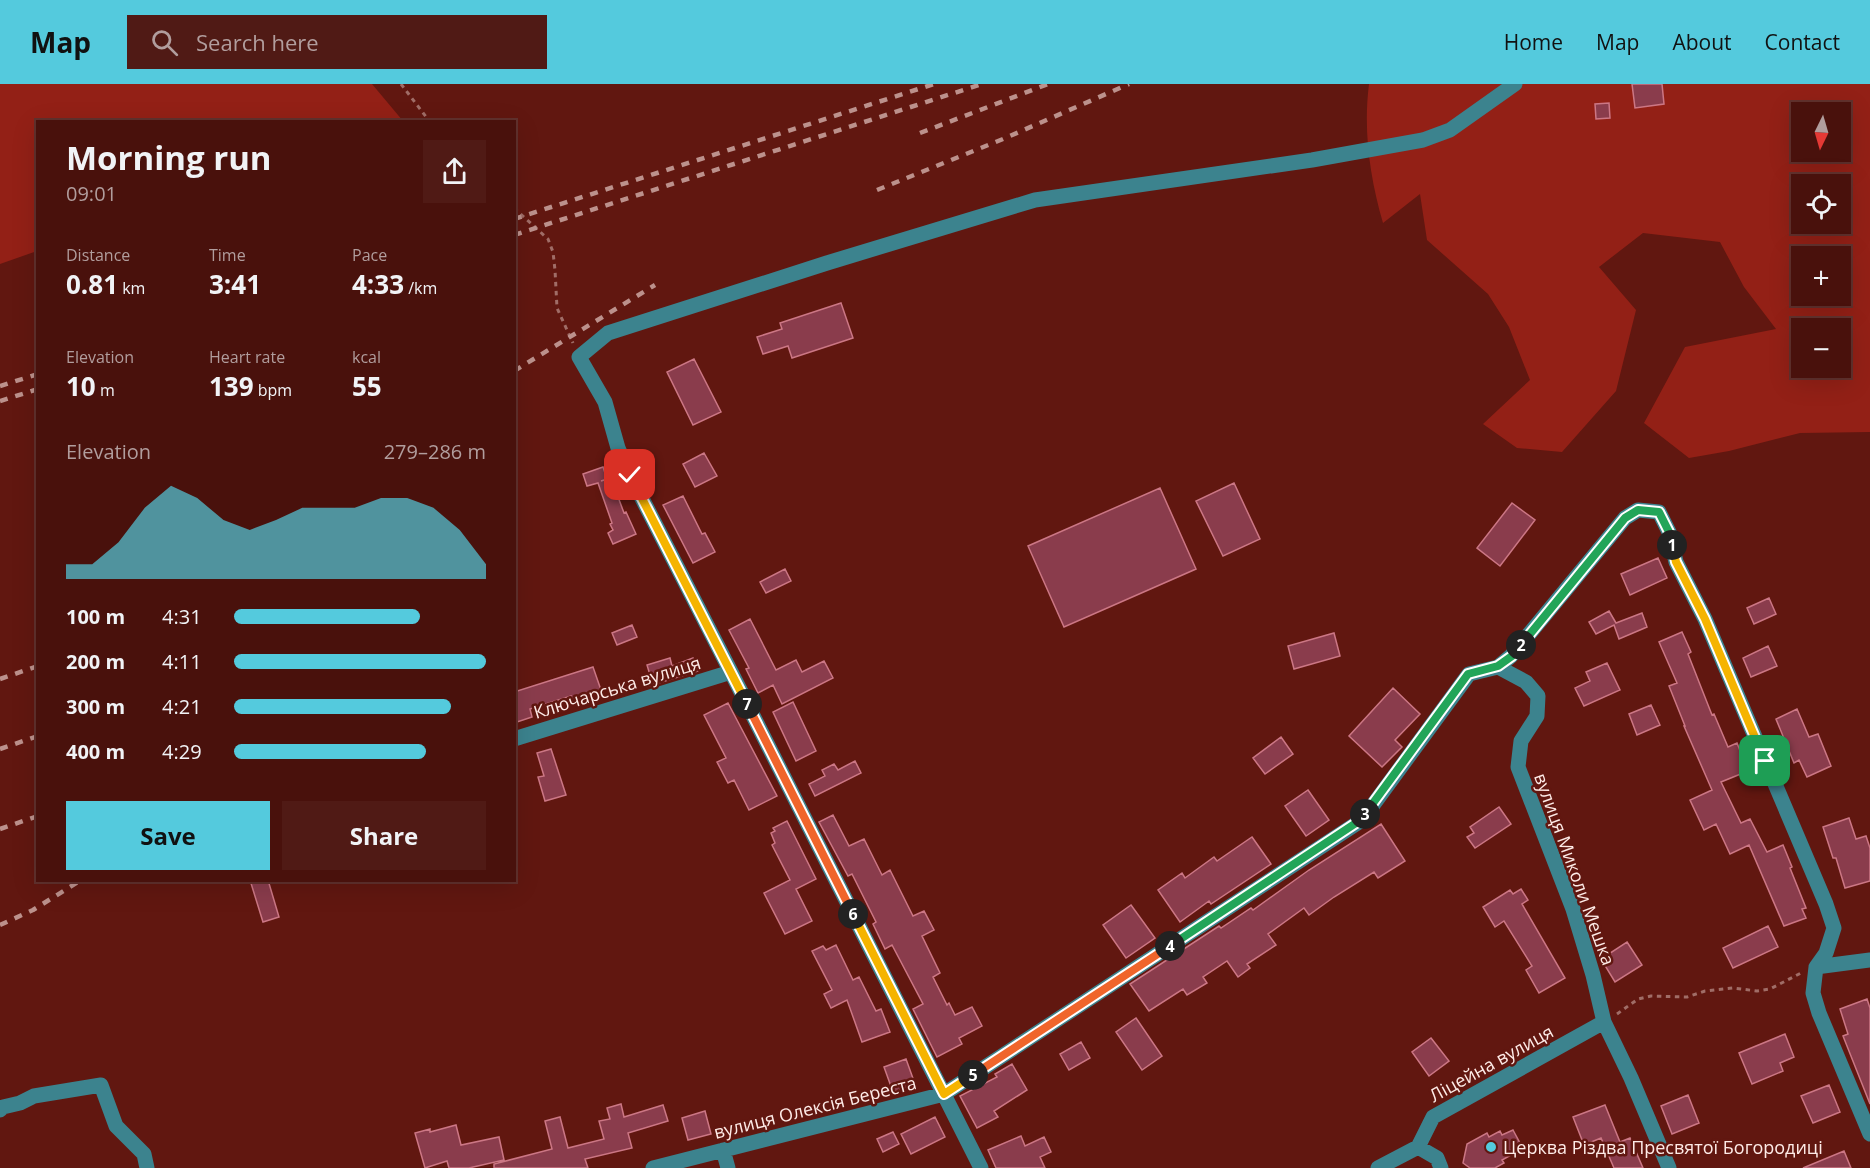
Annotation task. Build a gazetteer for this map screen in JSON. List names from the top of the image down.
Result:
{
  "streets": {
    "street": [
      "Ключарська вулиця",
      "вулиця Миколи Мешка",
      "Ліцейна вулиця",
      "вулиця Олексія Береста"
    ]
  },
  "crossings": [
    ["вулиця Миколи Мешка", "Ліцейна вулиця"],
    ["вулиця Миколи Мешка", "вулиця Олексія Береста"]
  ],
  "places": ["Церква Різдва Пресвятої Богородиці"],
  "north": "bottom",
  "page": {
    "header": "Map",
    "search": "Search here",
    "nav": [
      "Home",
      "Map",
      "About",
      "Contact"
    ],
    "map_buttons": ["+", "−"],
    "heading": ["Morning run", "09:01"],
    "stats": [
      ["Distance", "0.81 km"],
      ["Time", "3:41"],
      ["Pace", "4:33 /km"],
      ["Elevation", "10 m"],
      ["Heart rate", "139 bpm"],
      ["kcal", "55"]
    ],
    "chart": ["Elevation", "279–286 m"],
    "pins": [
      "1",
      "2",
      "7",
      "3",
      "6",
      "4",
      "5"
    ],
    "list": [
      {
        "name": "100 m",
        "note": "4:31"
      },
      {
        "name": "200 m",
        "note": "4:11"
      },
      {
        "name": "300 m",
        "note": "4:21"
      },
      {
        "name": "400 m",
        "note": "4:29"
      }
    ],
    "buttons": ["Save", "Share"]
  }
}
